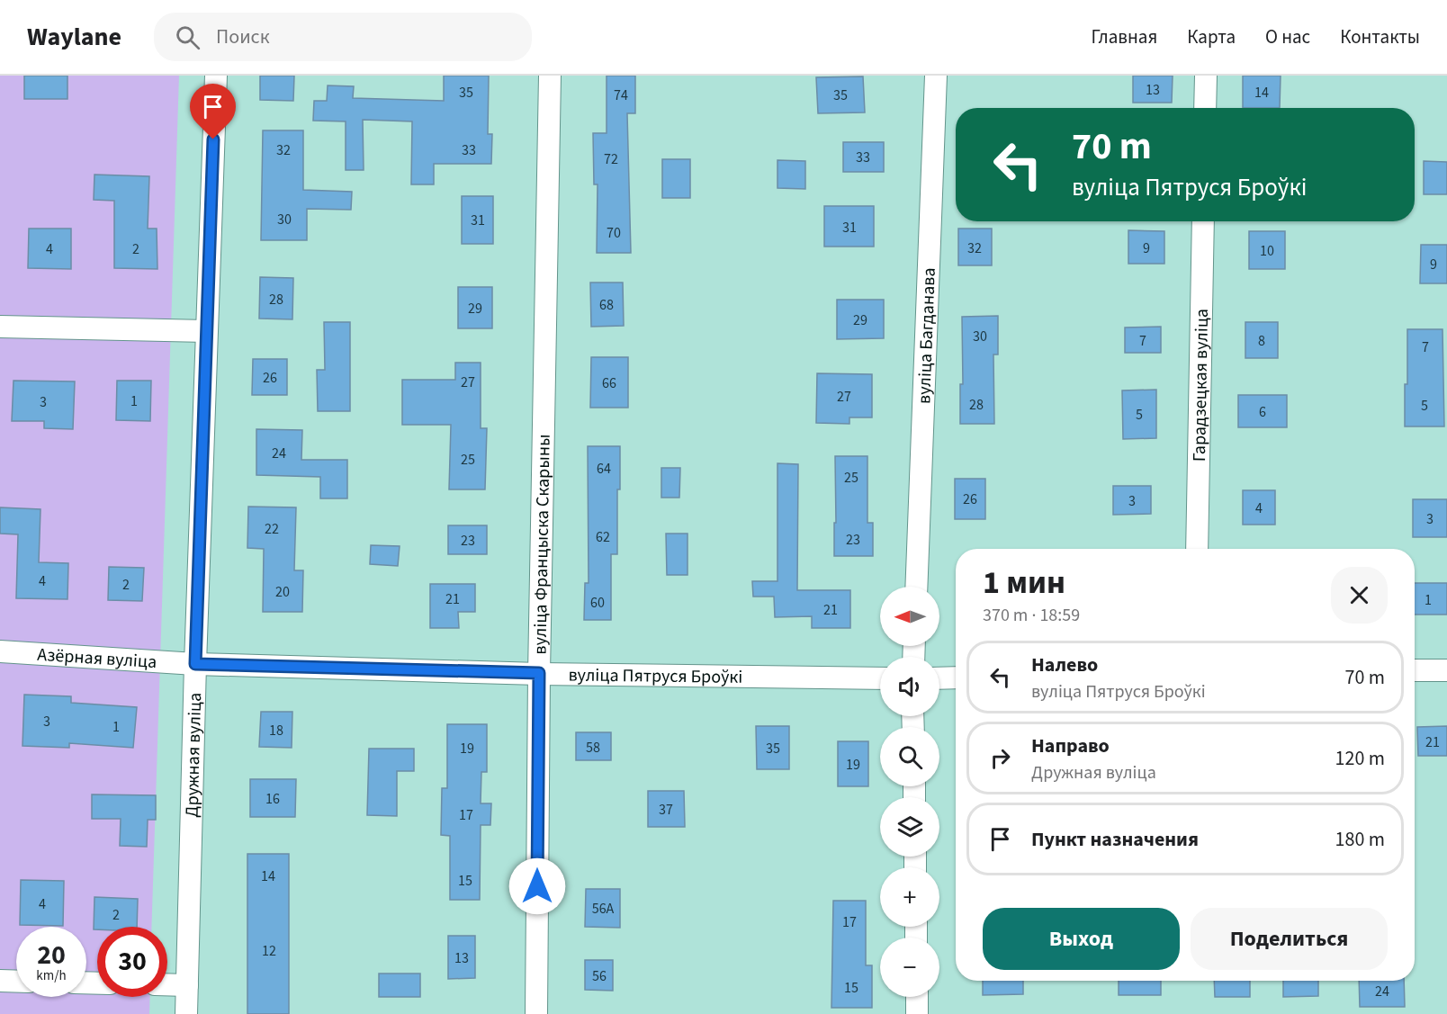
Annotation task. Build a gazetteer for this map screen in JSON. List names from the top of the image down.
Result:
{
  "streets": {
    "street": [
      "вуліца Багданава",
      "Гарадзецкая вуліца",
      "вуліца Францыска Скарыны",
      "Азёрная вуліца",
      "вуліца Пятруся Броўкі",
      "Дружная вуліца"
    ]
  },
  "crossings": [
    ["вуліца Францыска Скарыны", "вуліца Пятруся Броўкі"],
    ["Азёрная вуліца", "вуліца Пятруся Броўкі"],
    ["Азёрная вуліца", "Дружная вуліца"],
    ["вуліца Пятруся Броўкі", "Дружная вуліца"]
  ],
  "house_numbers": [
    "13",
    "35",
    "14",
    "74",
    "35",
    "32",
    "33",
    "33",
    "72",
    "30",
    "31",
    "31",
    "70",
    "32",
    "9",
    "4",
    "2",
    "10",
    "9",
    "28",
    "68",
    "29",
    "29",
    "30",
    "7",
    "8",
    "7",
    "26",
    "27",
    "66",
    "27",
    "1",
    "3",
    "28",
    "5",
    "6",
    "5",
    "24",
    "25",
    "64",
    "25",
    "26",
    "3",
    "4",
    "3",
    "22",
    "62",
    "23",
    "23",
    "4",
    "2",
    "20",
    "21",
    "1",
    "60",
    "21",
    "3",
    "1",
    "18",
    "21",
    "58",
    "19",
    "35",
    "19",
    "16",
    "37",
    "17",
    "14",
    "15",
    "4",
    "56А",
    "2",
    "17",
    "12",
    "13",
    "56",
    "15",
    "24"
  ],
  "north": "left",
  "page": {
    "header": "Waylane",
    "search": "Поиск",
    "nav": [
      "Главная",
      "Карта",
      "О нас",
      "Контакты"
    ],
    "turn": ["70 m", "вуліца Пятруся Броўкі"],
    "heading": ["1 мин", "370 m · 18:59"],
    "map_buttons": ["+", "−"],
    "list": [
      {
        "name": "Налево",
        "note": "вуліца Пятруся Броўкі",
        "value": "70 m"
      },
      {
        "name": "Направо",
        "note": "Дружная вуліца",
        "value": "120 m"
      },
      {
        "name": "Пункт назначения",
        "value": "180 m"
      }
    ],
    "buttons": ["Выход", "Поделиться"],
    "speed": "20 km/h",
    "limit": "30"
  }
}
